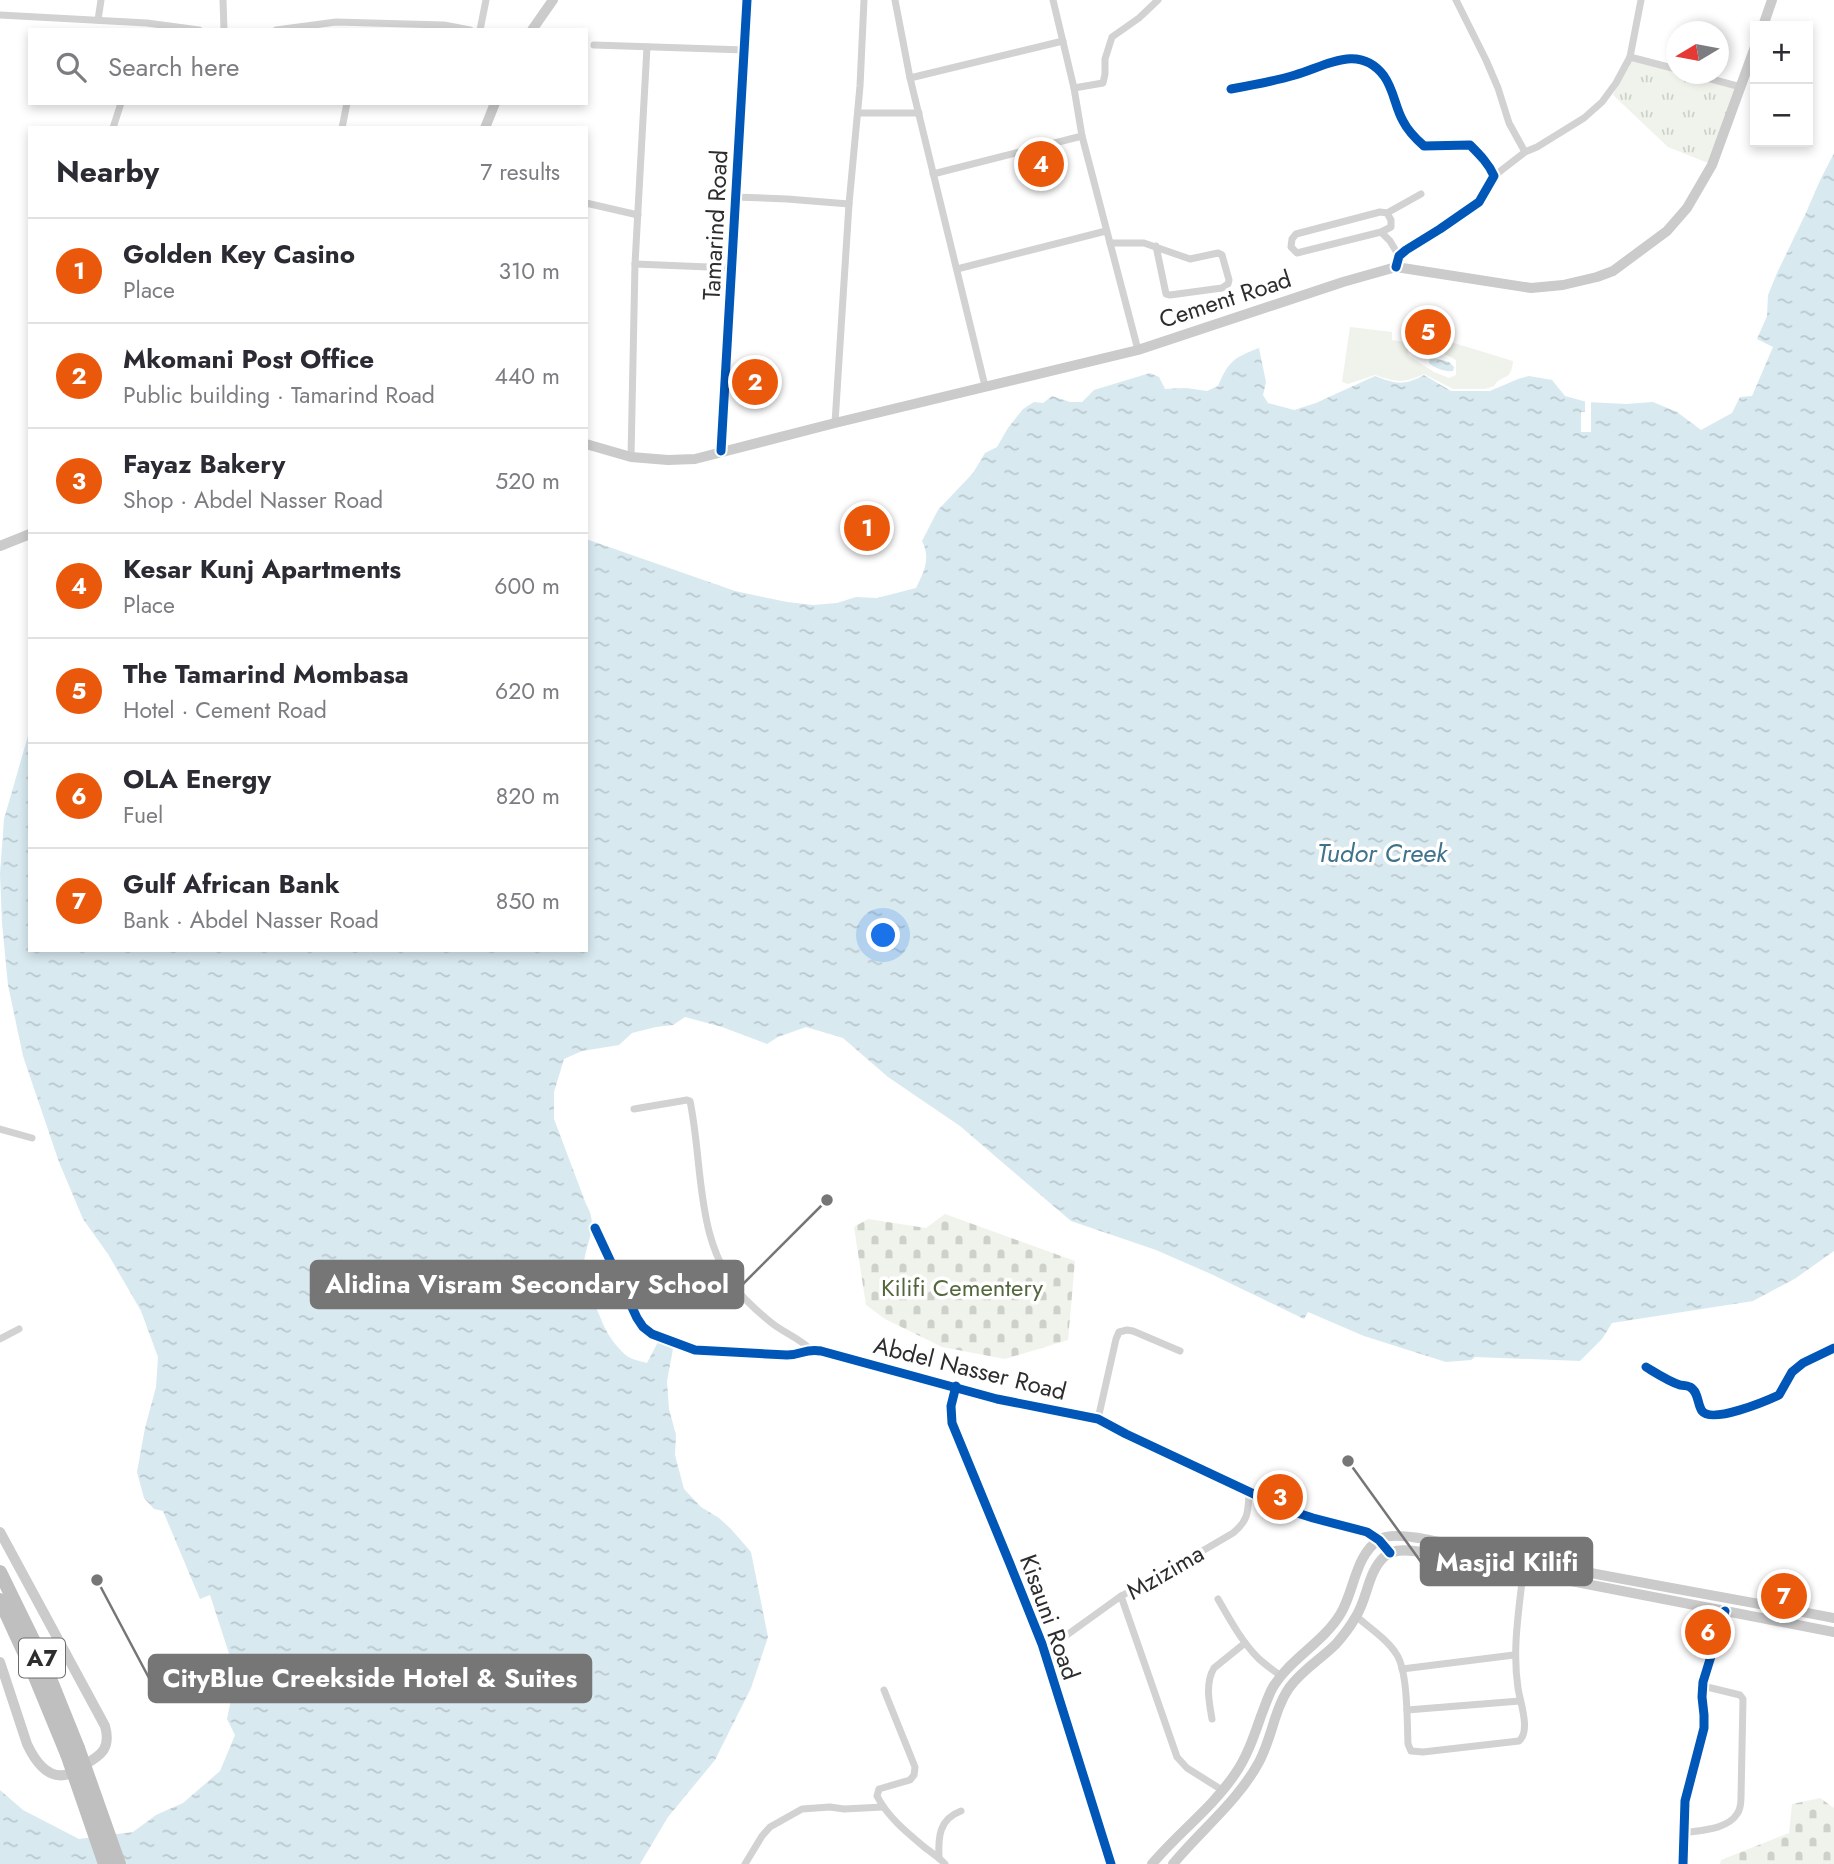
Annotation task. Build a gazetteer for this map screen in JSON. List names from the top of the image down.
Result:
{
  "streets": {
    "highway": ["A7"],
    "main road": ["Cement Road", "Abdel Nasser Road"],
    "street": ["Tamarind Road", "Mzizima", "Kisauni Road"]
  },
  "crossings": [
    ["Tamarind Road", "Cement Road"],
    ["Abdel Nasser Road", "Mzizima"],
    ["Abdel Nasser Road", "Kisauni Road"]
  ],
  "water": ["Tudor Creek"],
  "parks": ["Kilifi Cementery"],
  "places": ["Alidina Visram Secondary School", "Masjid Kilifi", "CityBlue Creekside Hotel & Suites"],
  "north": "left",
  "page": {
    "map_buttons": ["+", "−"],
    "search": "Search here",
    "heading": ["Nearby", "7 results"],
    "pins": [
      "4",
      "5",
      "2",
      "1",
      "3",
      "7",
      "6"
    ],
    "list": [
      {
        "mark": "1",
        "name": "Golden Key Casino",
        "note": "Place",
        "value": "310 m"
      },
      {
        "mark": "2",
        "name": "Mkomani Post Office",
        "note": "Public building · Tamarind Road",
        "value": "440 m"
      },
      {
        "mark": "3",
        "name": "Fayaz Bakery",
        "note": "Shop · Abdel Nasser Road",
        "value": "520 m"
      },
      {
        "mark": "4",
        "name": "Kesar Kunj Apartments",
        "note": "Place",
        "value": "600 m"
      },
      {
        "mark": "5",
        "name": "The Tamarind Mombasa",
        "note": "Hotel · Cement Road",
        "value": "620 m"
      },
      {
        "mark": "6",
        "name": "OLA Energy",
        "note": "Fuel",
        "value": "820 m"
      },
      {
        "mark": "7",
        "name": "Gulf African Bank",
        "note": "Bank · Abdel Nasser Road",
        "value": "850 m"
      }
    ]
  }
}
